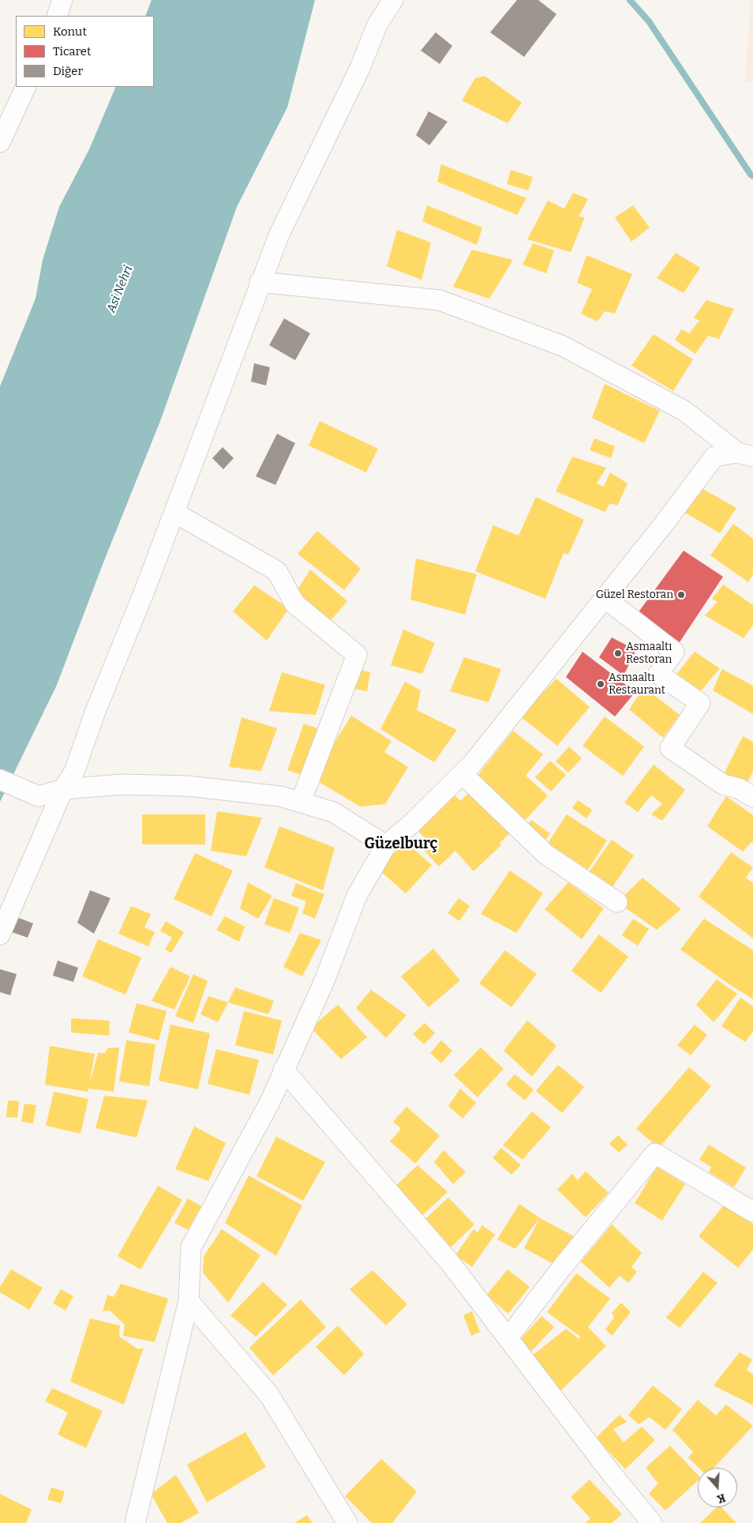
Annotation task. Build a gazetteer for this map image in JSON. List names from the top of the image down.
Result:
{
  "districts": ["Güzelburç"],
  "water": ["Asi Nehri"],
  "places": ["Güzel Restoran", "Asmaaltı Restoran", "Asmaaltı Restaurant"],
  "legend": ["Konut", "Ticaret", "Diğer"],
  "north": "bottom"
}
